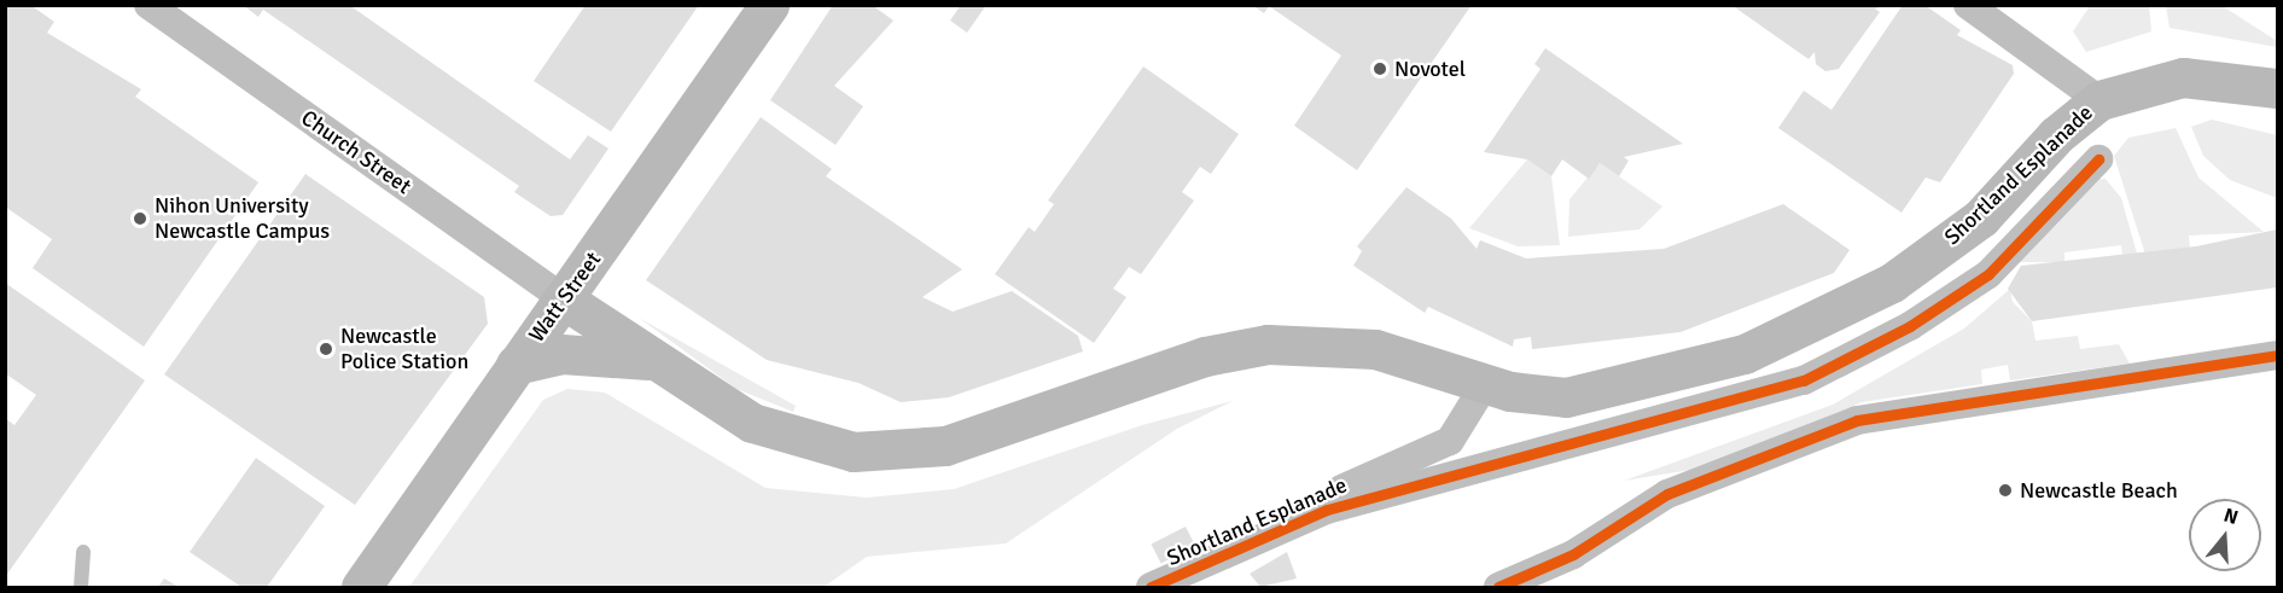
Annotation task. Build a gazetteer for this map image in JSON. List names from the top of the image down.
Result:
{
  "streets": {
    "street": ["Church Street", "Shortland Esplanade", "Watt Street"]
  },
  "crossings": [
    ["Church Street", "Shortland Esplanade"],
    ["Church Street", "Watt Street"],
    ["Shortland Esplanade", "Watt Street"]
  ],
  "places": [
    "Novotel",
    "Nihon University Newcastle Campus",
    "Newcastle Police Station",
    "Newcastle Beach"
  ],
  "north": "top"
}
